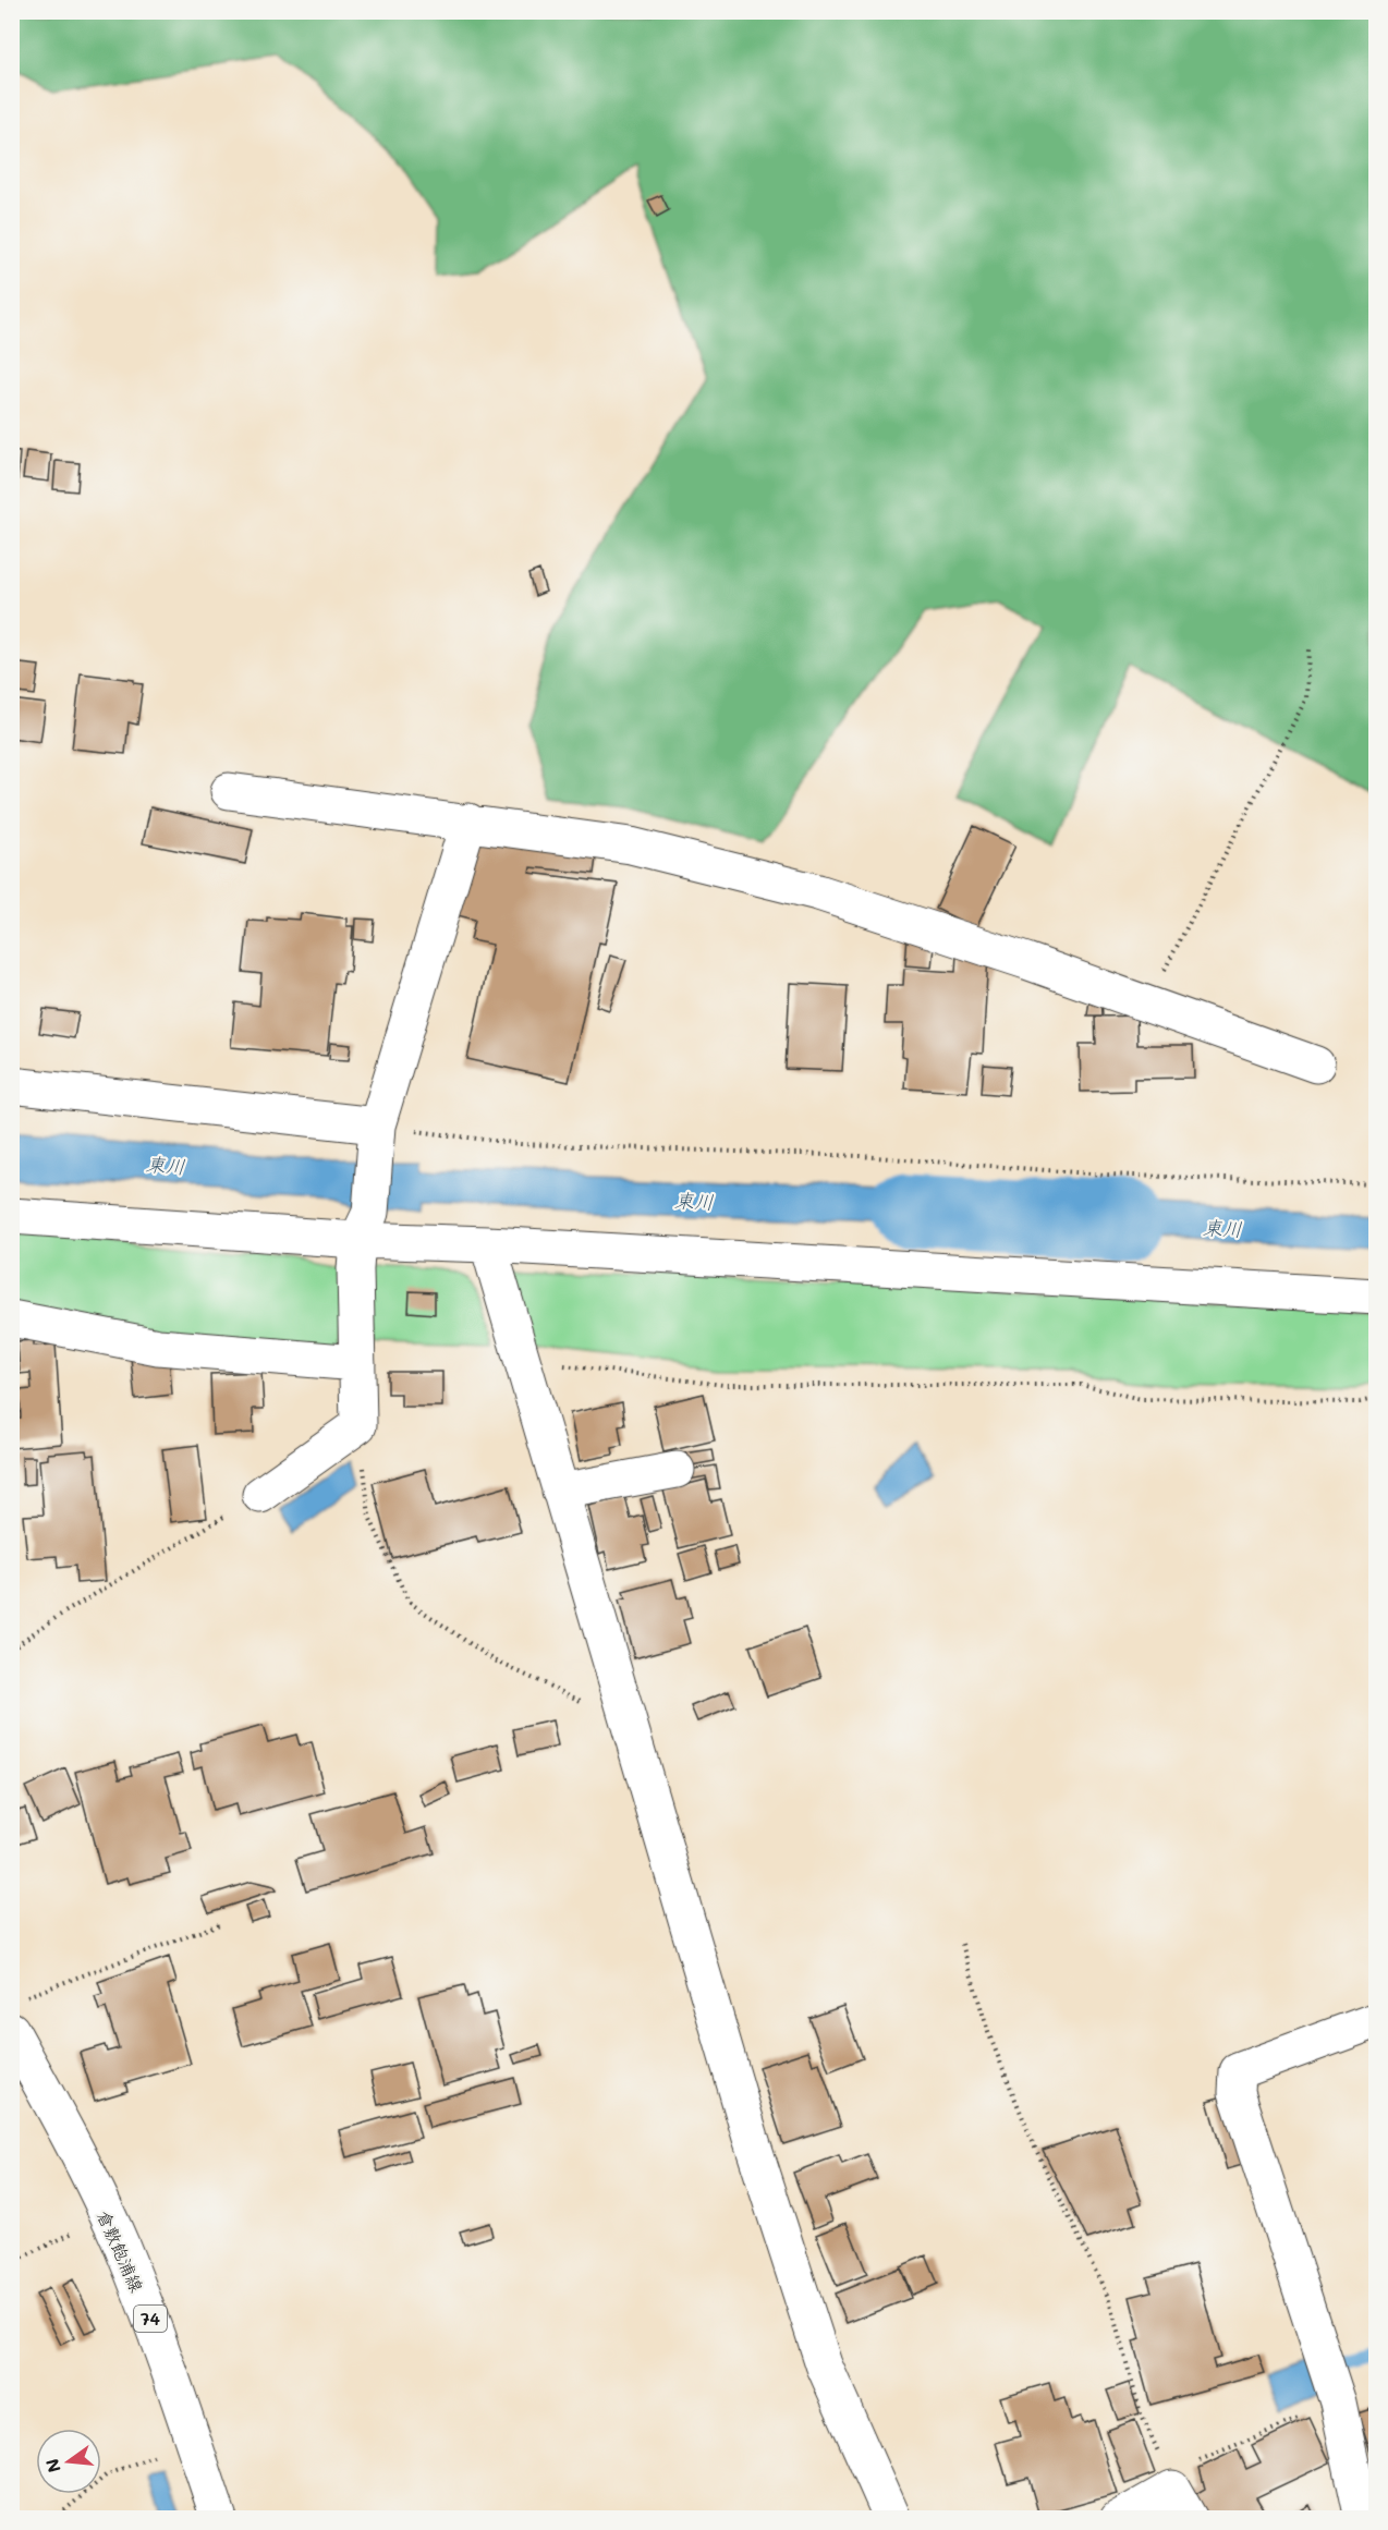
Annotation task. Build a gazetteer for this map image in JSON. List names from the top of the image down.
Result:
{
  "streets": {
    "street": ["倉敷飽浦線", "74"]
  },
  "water": ["東川"],
  "north": "left"
}
